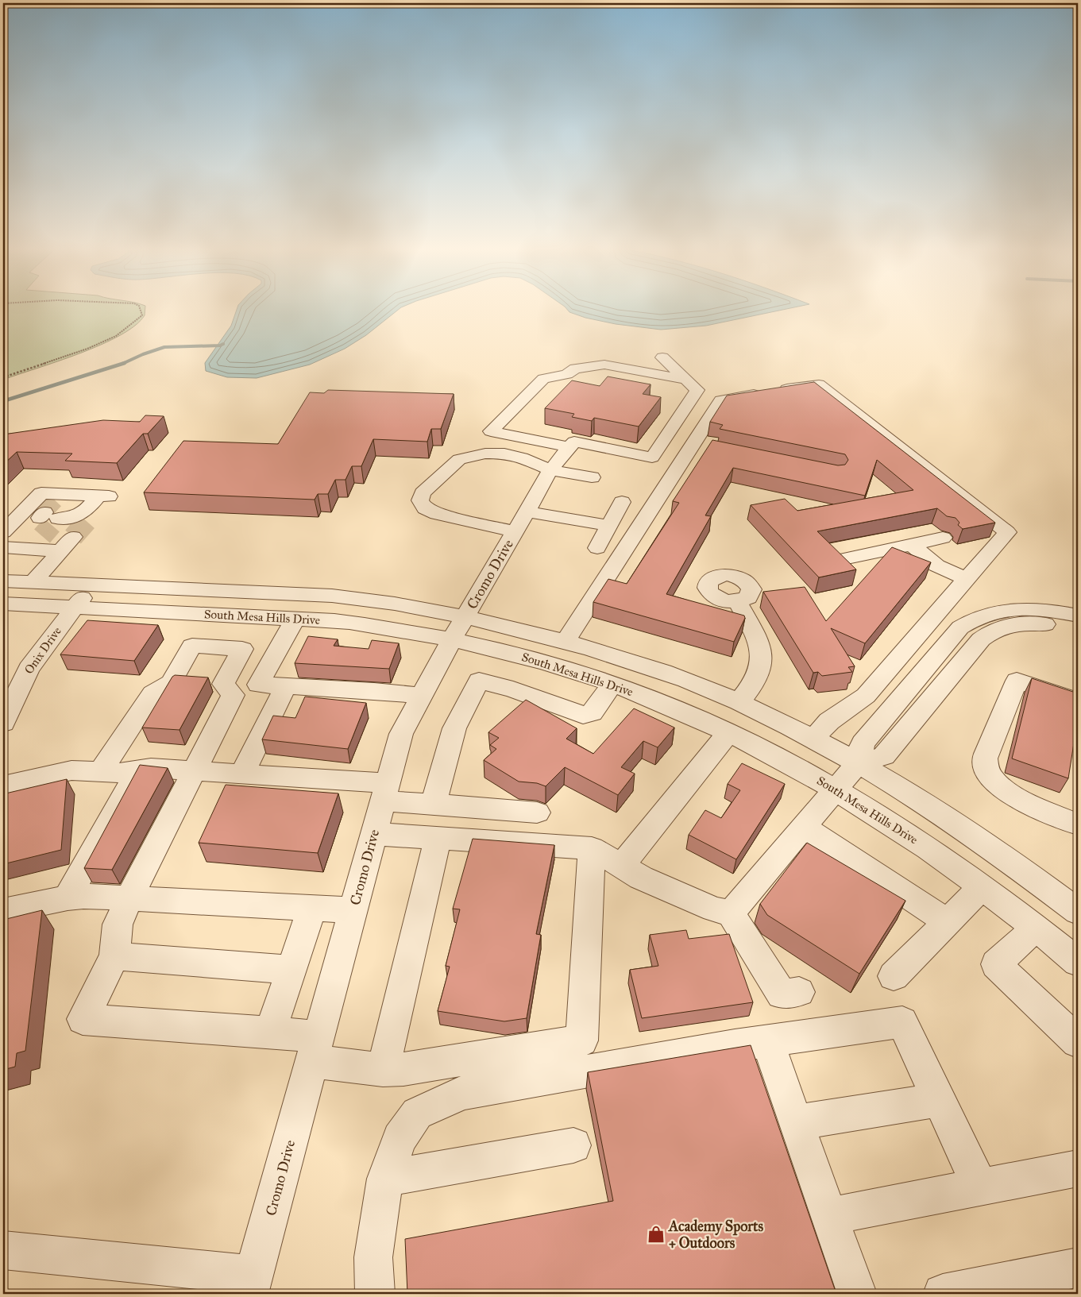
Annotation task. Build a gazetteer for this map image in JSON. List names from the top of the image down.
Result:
{
  "streets": {
    "street": ["Cromo Drive", "South Mesa Hills Drive", "Onix Drive"]
  },
  "crossings": [
    ["Cromo Drive", "South Mesa Hills Drive"],
    ["South Mesa Hills Drive", "Onix Drive"]
  ],
  "places": {
    "shop": ["Academy Sports + Outdoors"]
  }
}
